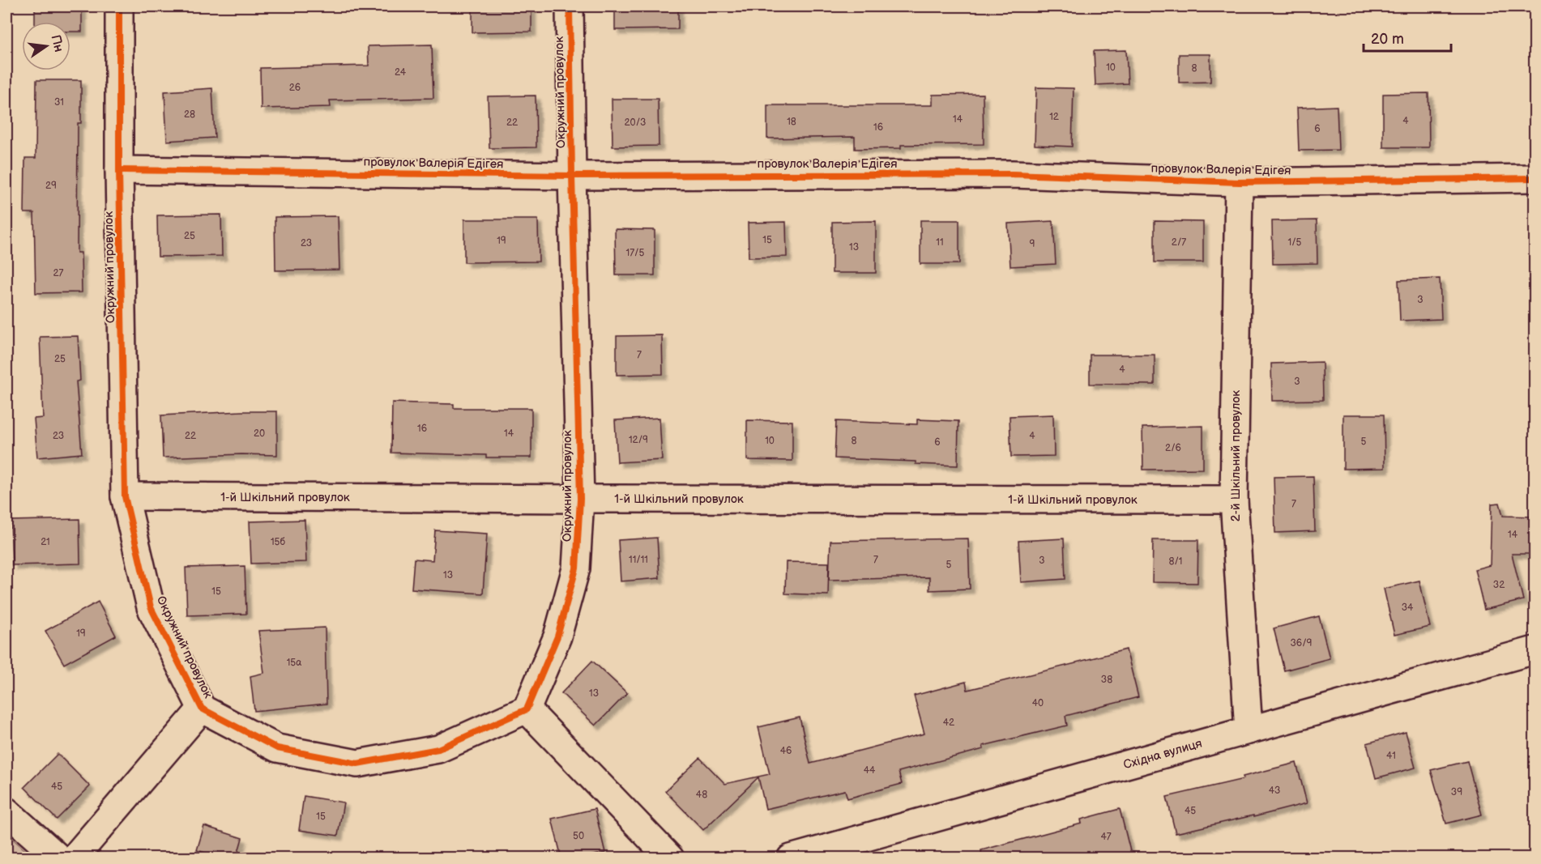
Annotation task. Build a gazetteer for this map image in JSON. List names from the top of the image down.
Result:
{
  "streets": {
    "street": [
      "Окружний провулок",
      "провулок Валерія Едігея",
      "2-й Шкільний провулок",
      "1-й Шкільний провулок",
      "Східна вулиця"
    ]
  },
  "crossings": [
    ["Окружний провулок", "провулок Валерія Едігея"],
    ["Окружний провулок", "1-й Шкільний провулок"],
    ["провулок Валерія Едігея", "2-й Шкільний провулок"],
    ["2-й Шкільний провулок", "1-й Шкільний провулок"],
    ["2-й Шкільний провулок", "Східна вулиця"]
  ],
  "house_numbers": [
    "10",
    "8",
    "24",
    "26",
    "31",
    "28",
    "12",
    "14",
    "4",
    "18",
    "22",
    "20/3",
    "16",
    "6",
    "29",
    "25",
    "15",
    "19",
    "11",
    "2/7",
    "1/5",
    "23",
    "9",
    "13",
    "17/5",
    "27",
    "3",
    "7",
    "25",
    "4",
    "3",
    "16",
    "20",
    "14",
    "23",
    "22",
    "4",
    "12/9",
    "10",
    "8",
    "5",
    "6",
    "2/6",
    "7",
    "14",
    "21",
    "15б",
    "11/11",
    "7",
    "3",
    "8/1",
    "5",
    "13",
    "32",
    "15",
    "34",
    "19",
    "36/9",
    "15а",
    "38",
    "13",
    "40",
    "42",
    "46",
    "41",
    "44",
    "45",
    "43",
    "39",
    "48",
    "45",
    "15",
    "50",
    "47"
  ],
  "scale_bar": "20 m",
  "north": "right"
}
